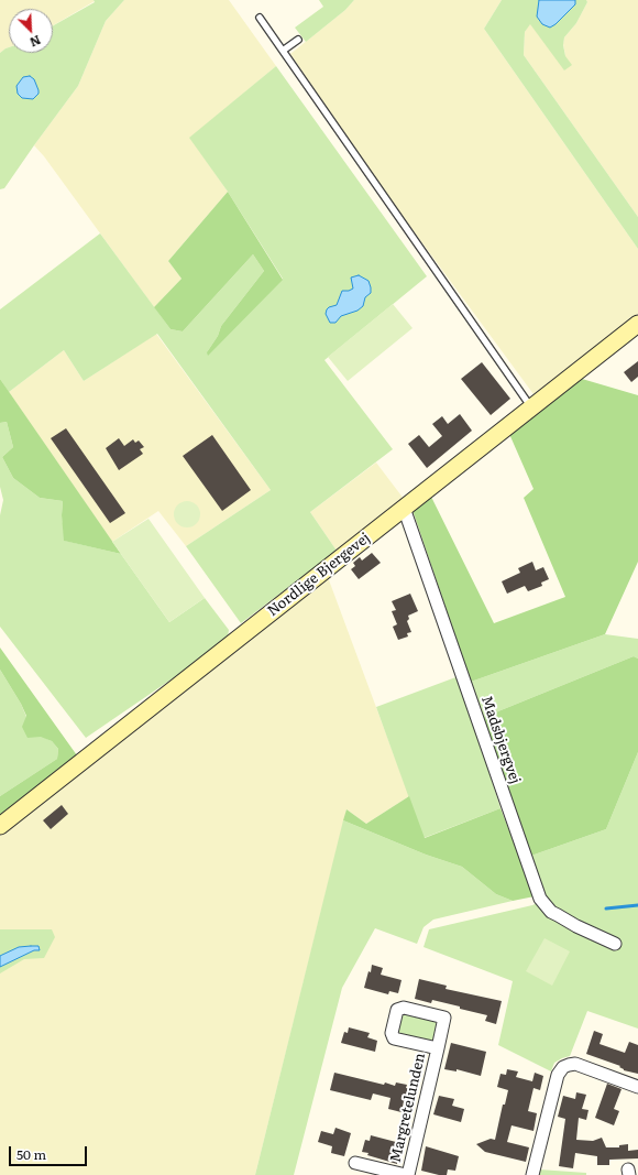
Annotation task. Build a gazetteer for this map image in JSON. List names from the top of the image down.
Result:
{
  "streets": {
    "street": ["Nordlige Bjergevej", "Madsbjergvej", "Margretelunden"]
  },
  "crossings": [
    ["Nordlige Bjergevej", "Madsbjergvej"]
  ],
  "scale_bar": "50 m",
  "north": "bottom right"
}
